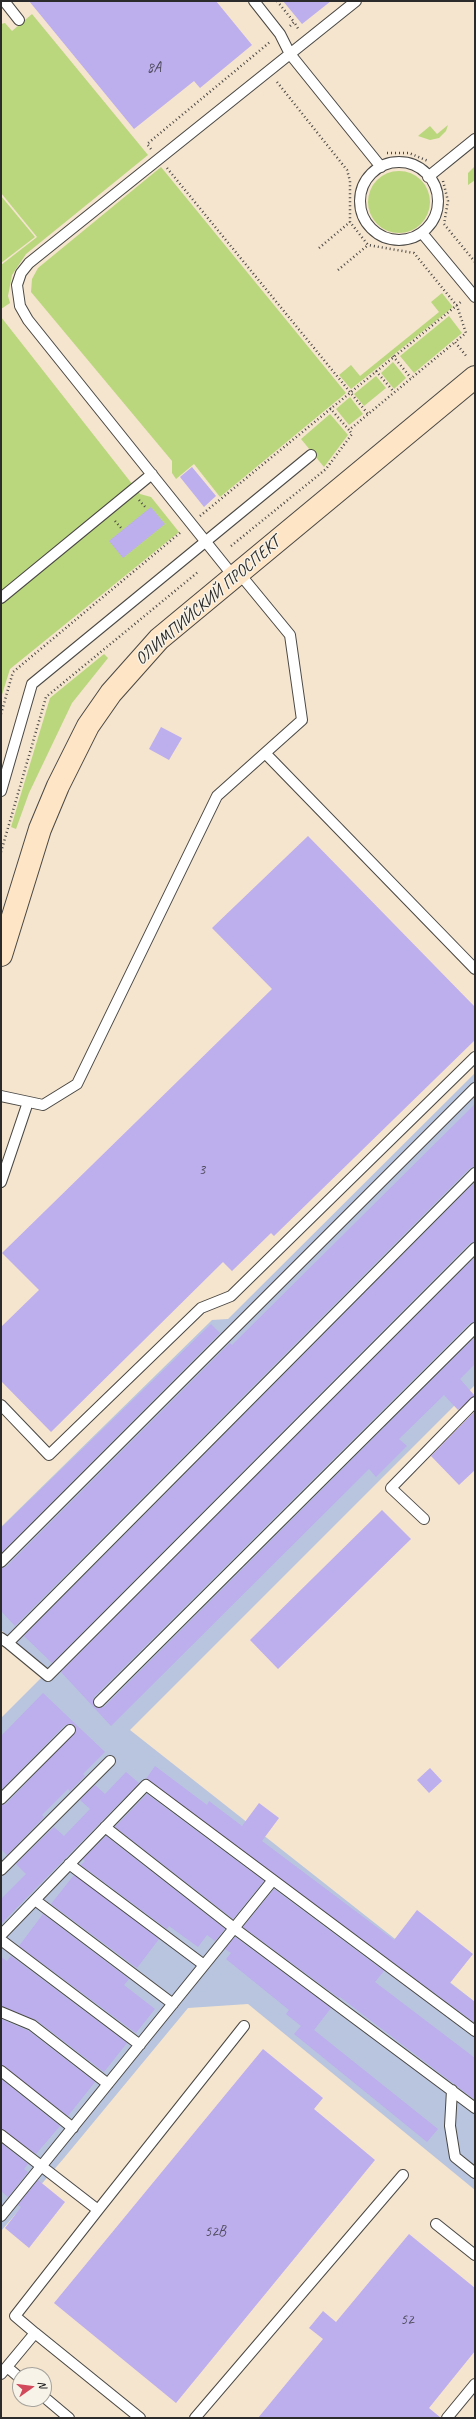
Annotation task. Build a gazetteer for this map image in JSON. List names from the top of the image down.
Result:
{
  "streets": {
    "street": ["ОЛИМПИЙСКИЙ ПРОСПЕКТ"]
  },
  "house_numbers": [
    "8А",
    "3",
    "52В",
    "52"
  ],
  "north": "right"
}
